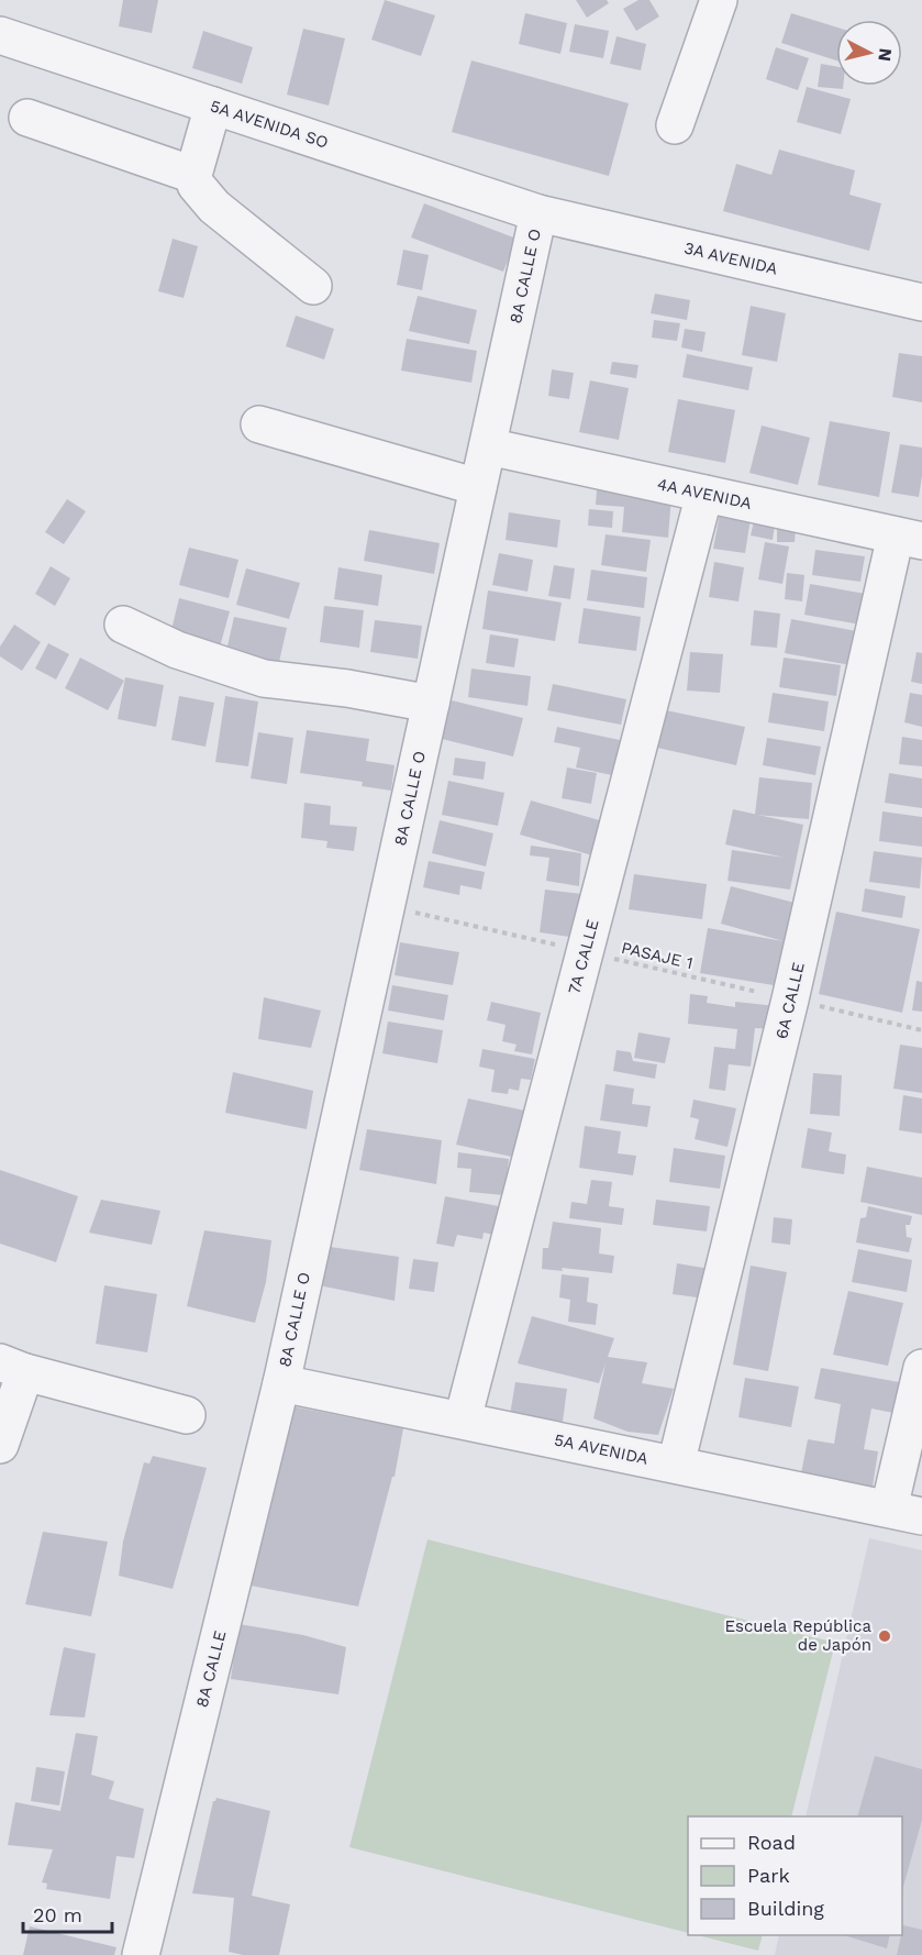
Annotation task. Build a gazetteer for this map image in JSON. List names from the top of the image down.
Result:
{
  "streets": {
    "street": [
      "5A AVENIDA SO",
      "3A AVENIDA",
      "8A CALLE O",
      "4A AVENIDA",
      "7A CALLE",
      "6A CALLE",
      "5A AVENIDA",
      "8A CALLE"
    ],
    "path": ["PASAJE 1"]
  },
  "crossings": [
    ["5A AVENIDA SO", "3A AVENIDA"],
    ["5A AVENIDA SO", "8A CALLE O"],
    ["3A AVENIDA", "8A CALLE O"],
    ["8A CALLE O", "4A AVENIDA"],
    ["8A CALLE O", "PASAJE 1"],
    ["8A CALLE O", "5A AVENIDA"],
    ["8A CALLE O", "8A CALLE"],
    ["4A AVENIDA", "7A CALLE"],
    ["4A AVENIDA", "6A CALLE"],
    ["PASAJE 1", "7A CALLE"],
    ["PASAJE 1", "6A CALLE"],
    ["7A CALLE", "5A AVENIDA"],
    ["6A CALLE", "5A AVENIDA"],
    ["5A AVENIDA", "8A CALLE"]
  ],
  "places": ["Escuela República de Japón"],
  "legend": ["Road", "Park", "Building"],
  "scale_bar": "20 m",
  "north": "right"
}
